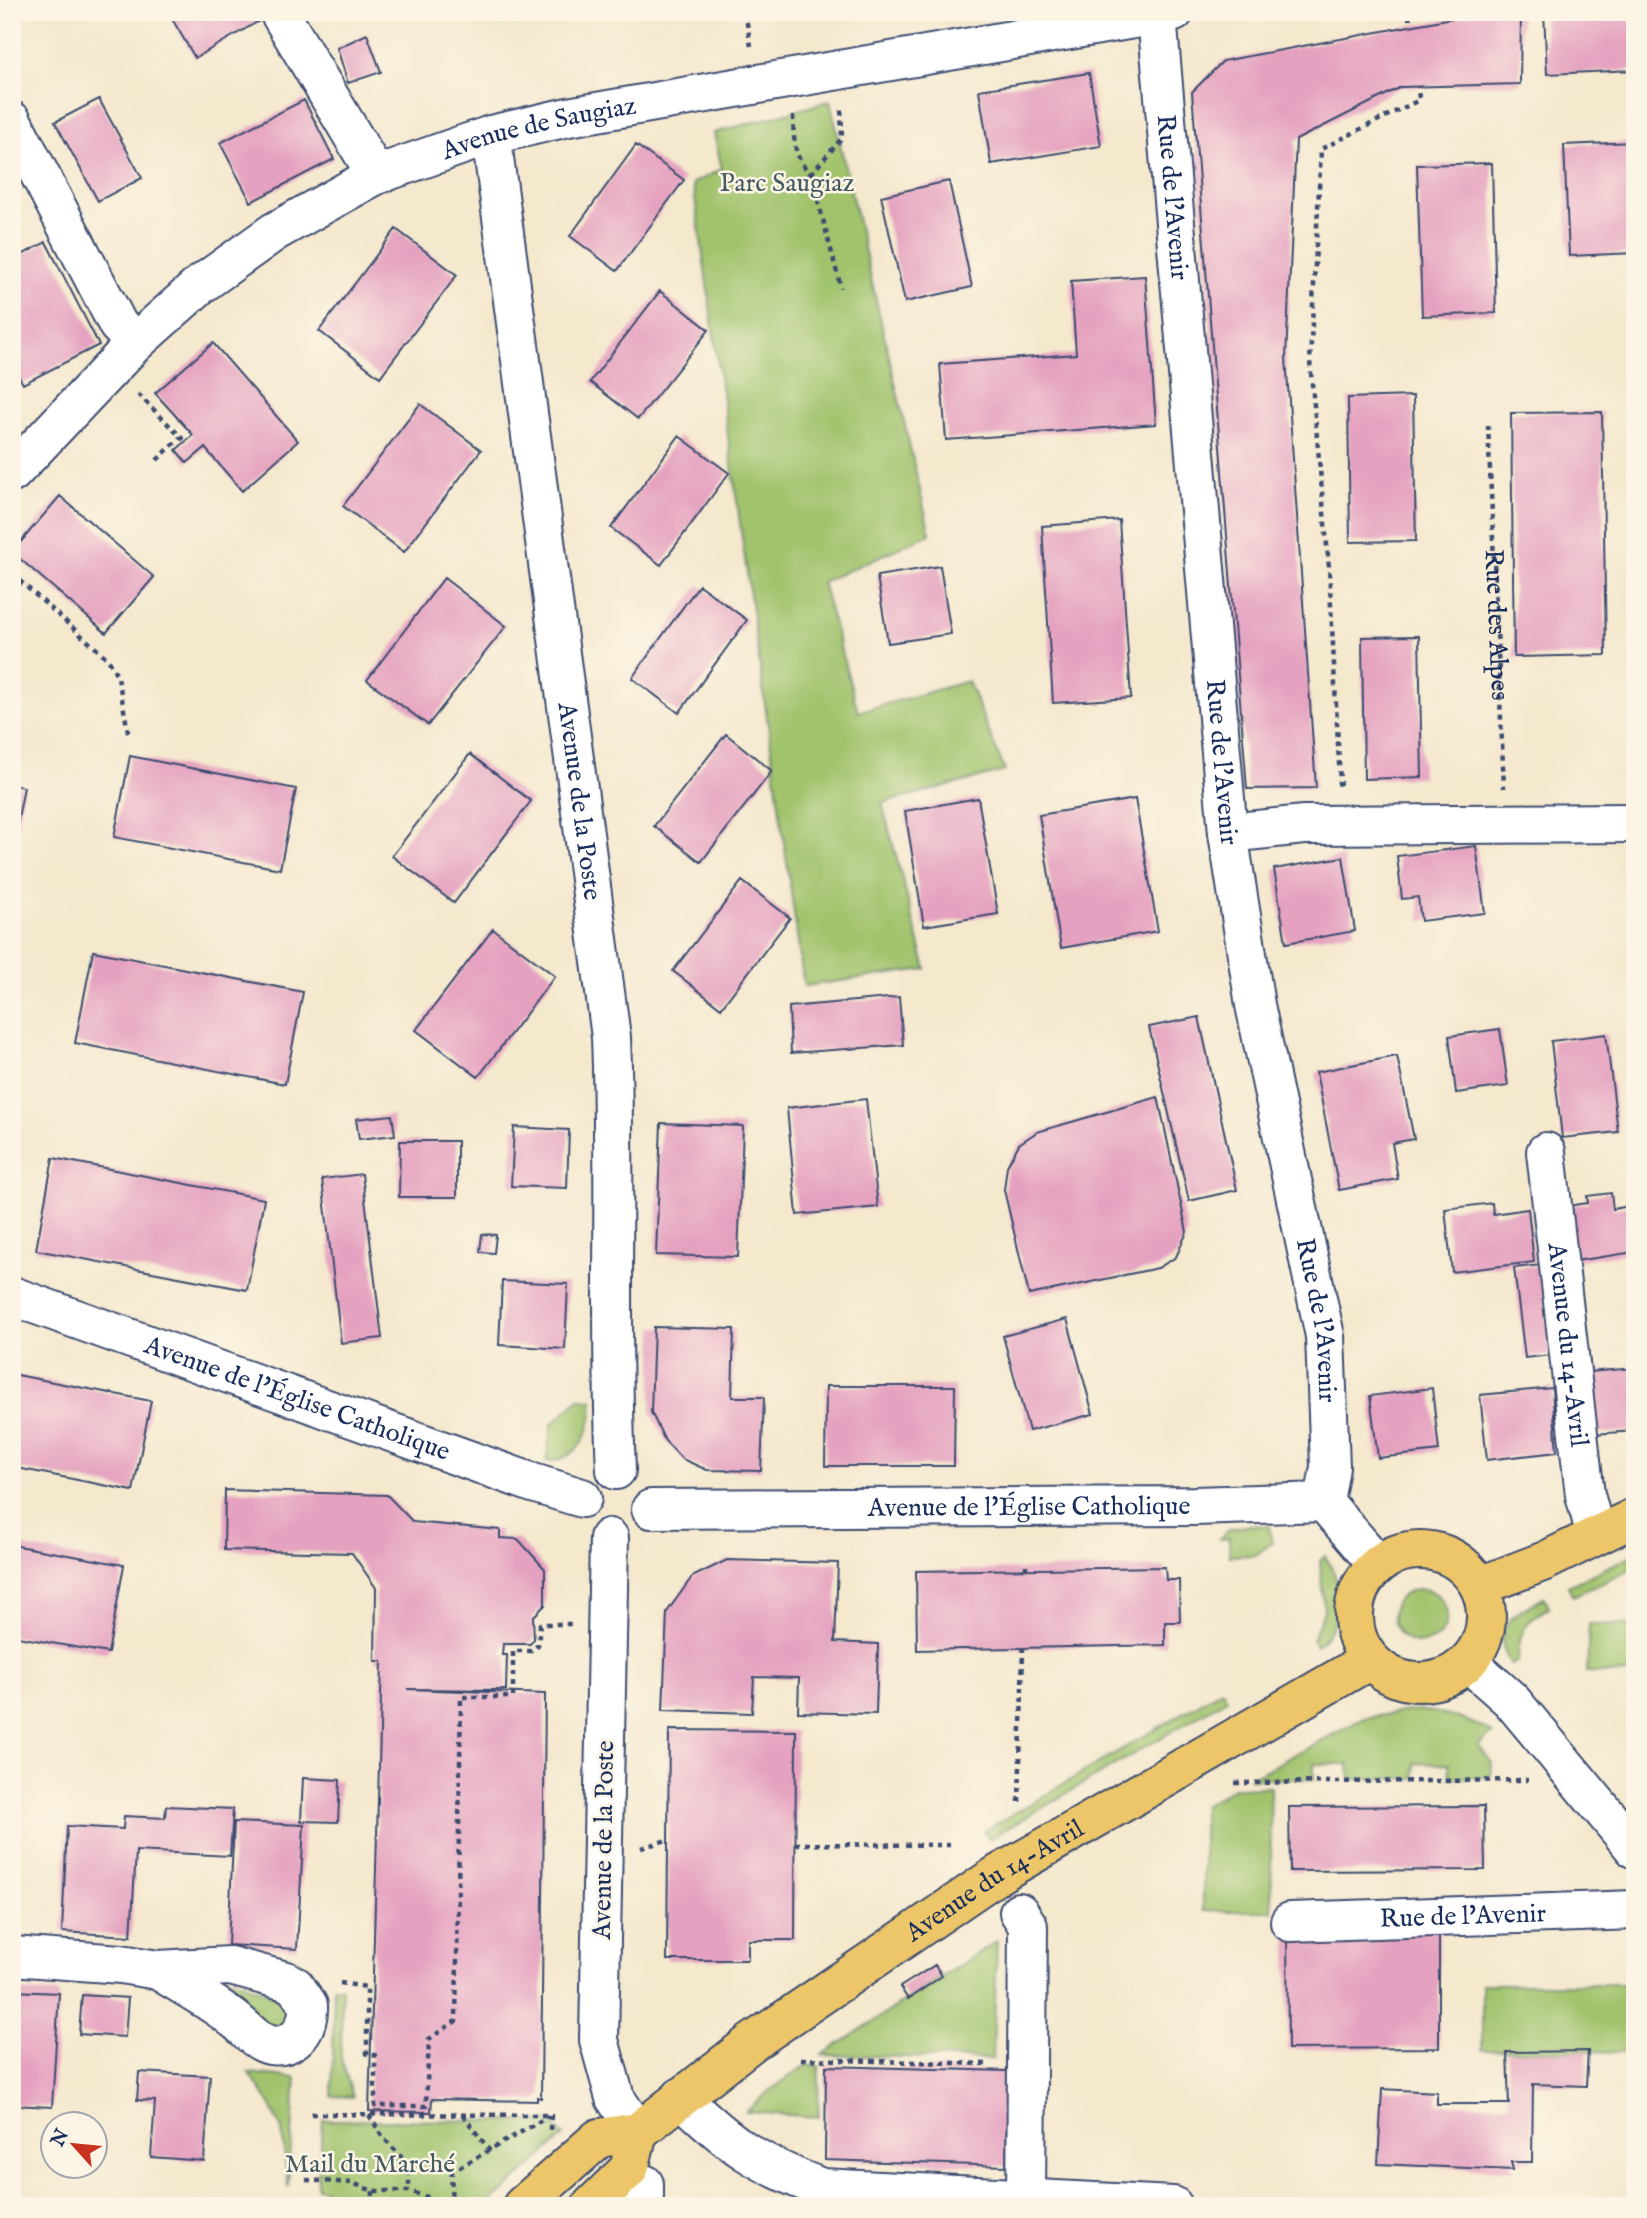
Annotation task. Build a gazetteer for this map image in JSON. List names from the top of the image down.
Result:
{
  "streets": {
    "main road": ["Avenue du 14-Avril"],
    "street": [
      "Avenue de Saugiaz",
      "Rue de l'Avenir",
      "Avenue de la Poste",
      "Avenue de l'Église Catholique"
    ],
    "path": ["Rue des Alpes"]
  },
  "crossings": [
    ["Avenue de Saugiaz", "Rue de l'Avenir"],
    ["Avenue de Saugiaz", "Avenue de la Poste"],
    ["Rue de l'Avenir", "Avenue de l'Église Catholique"],
    ["Avenue de la Poste", "Avenue du 14-Avril"],
    ["Avenue de la Poste", "Avenue de l'Église Catholique"]
  ],
  "parks": ["Parc Saugiaz", "Mail du Marché"],
  "north": "top left"
}
